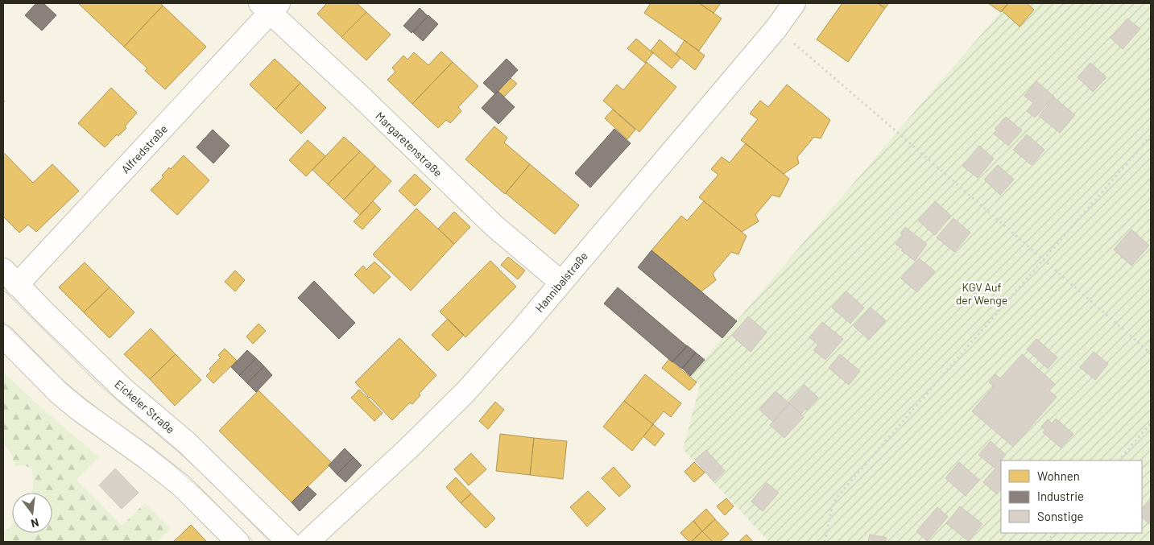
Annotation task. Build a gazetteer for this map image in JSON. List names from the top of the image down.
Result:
{
  "streets": {
    "street": [
      "Margaretenstraße",
      "Alfredstraße",
      "Hannibalstraße",
      "Eickeler Straße"
    ]
  },
  "crossings": [
    ["Margaretenstraße", "Alfredstraße"],
    ["Margaretenstraße", "Hannibalstraße"],
    ["Alfredstraße", "Eickeler Straße"]
  ],
  "parks": ["KGV Auf der Wenge"],
  "legend": ["Wohnen", "Industrie", "Sonstige"],
  "north": "bottom"
}
